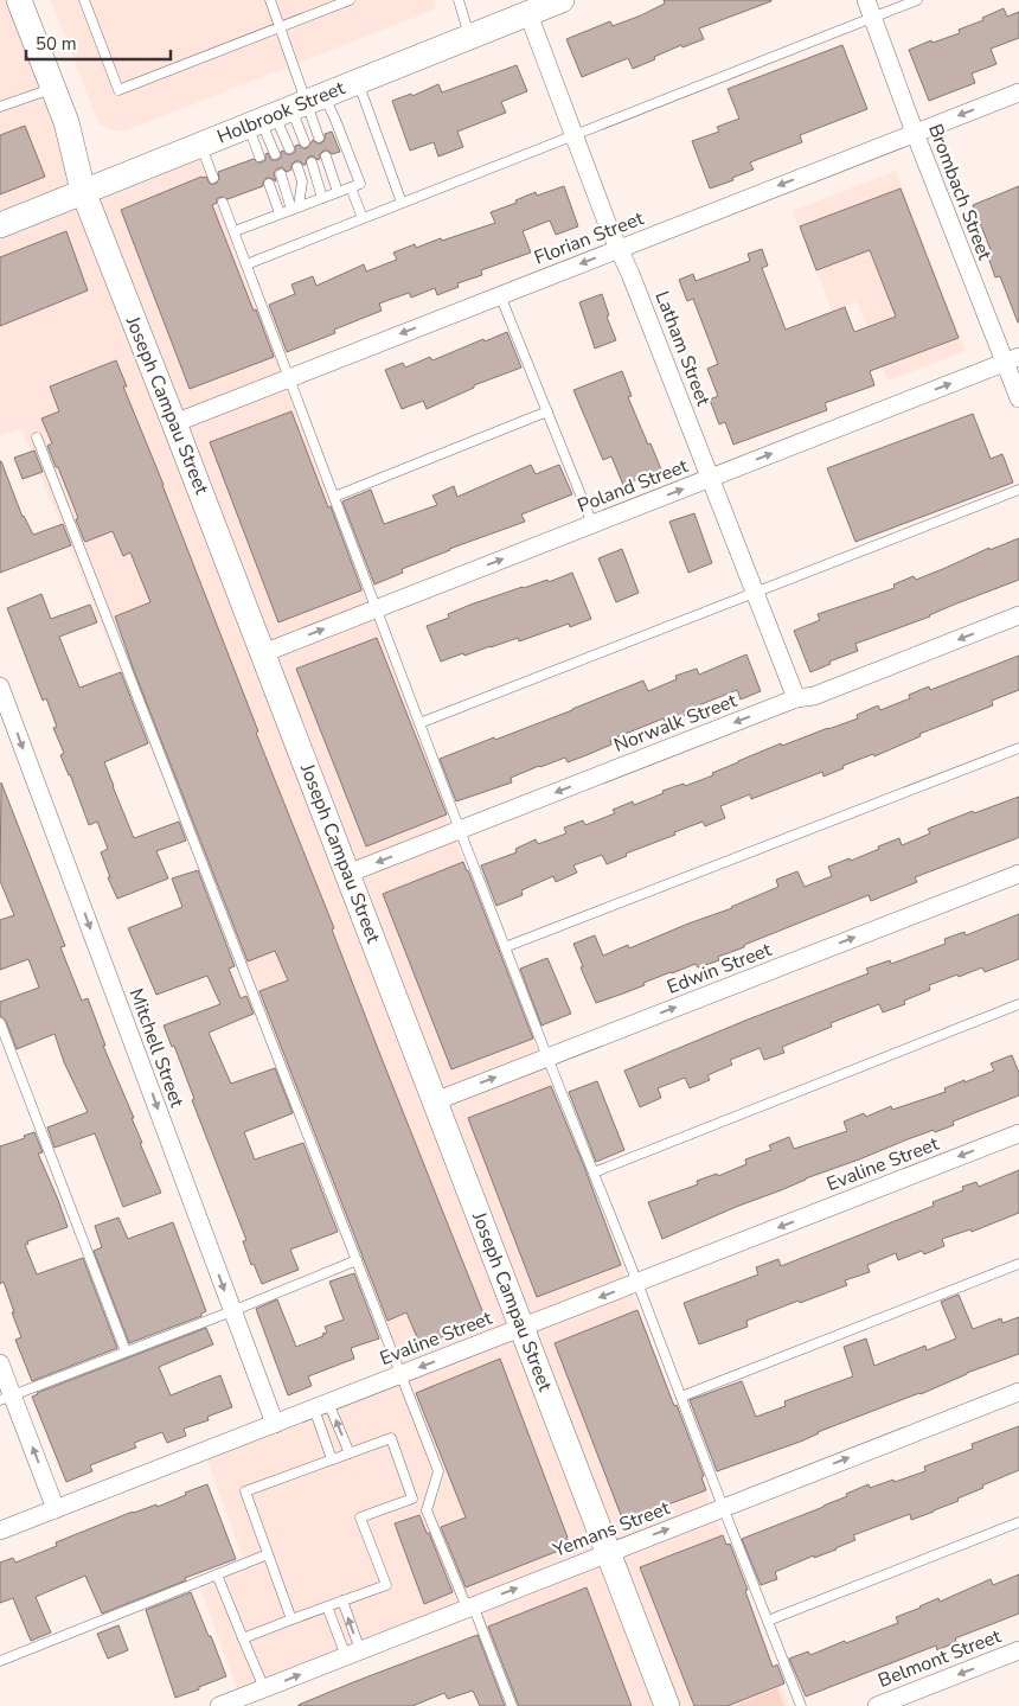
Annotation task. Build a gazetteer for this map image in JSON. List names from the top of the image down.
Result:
{
  "streets": {
    "street": [
      "Holbrook Street",
      "Brombach Street",
      "Florian Street",
      "Latham Street",
      "Joseph Campau Street",
      "Poland Street",
      "Norwalk Street",
      "Edwin Street",
      "Mitchell Street",
      "Evaline Street",
      "Yemans Street",
      "Belmont Street"
    ]
  },
  "crossings": [
    ["Holbrook Street", "Latham Street"],
    ["Holbrook Street", "Joseph Campau Street"],
    ["Brombach Street", "Florian Street"],
    ["Brombach Street", "Poland Street"],
    ["Florian Street", "Latham Street"],
    ["Florian Street", "Joseph Campau Street"],
    ["Latham Street", "Poland Street"],
    ["Latham Street", "Norwalk Street"],
    ["Joseph Campau Street", "Poland Street"],
    ["Joseph Campau Street", "Norwalk Street"],
    ["Joseph Campau Street", "Edwin Street"],
    ["Joseph Campau Street", "Evaline Street"],
    ["Joseph Campau Street", "Yemans Street"],
    ["Mitchell Street", "Evaline Street"]
  ],
  "one_way": [
    "Florian Street",
    "Poland Street",
    "Norwalk Street",
    "Edwin Street",
    "Mitchell Street",
    "Evaline Street",
    "Yemans Street",
    "Belmont Street"
  ],
  "scale_bar": "50 m"
}
